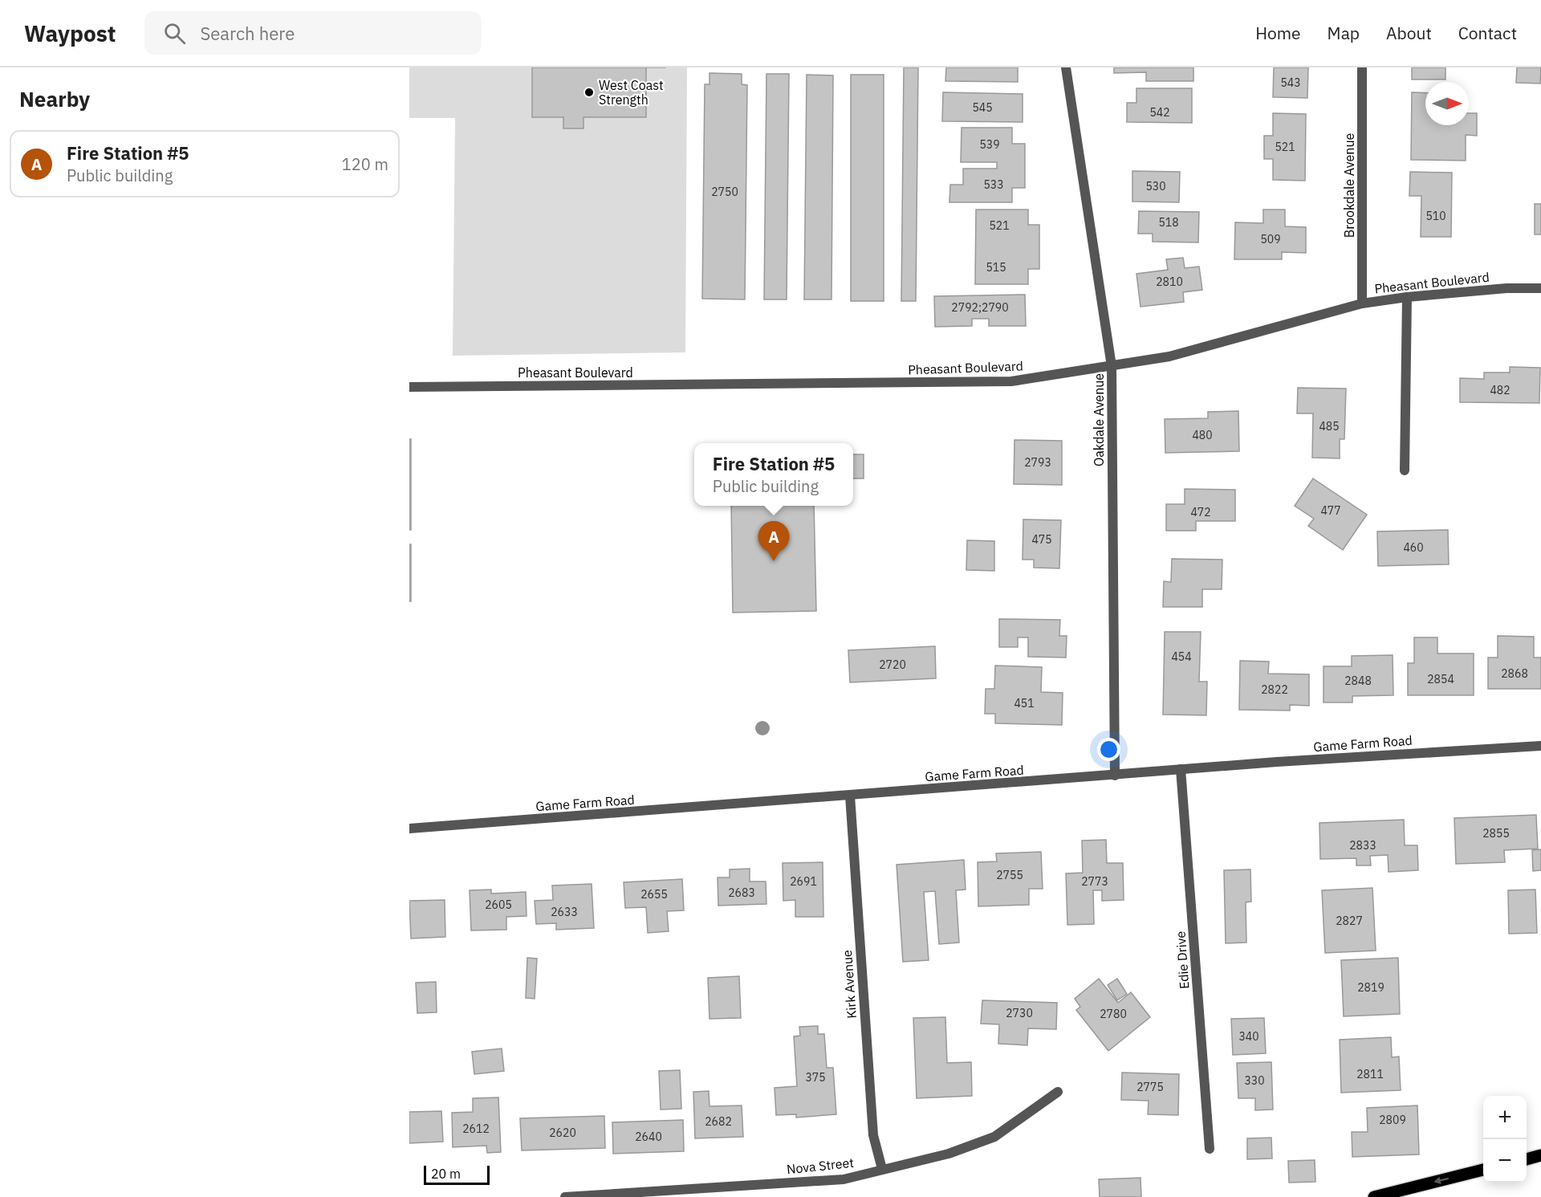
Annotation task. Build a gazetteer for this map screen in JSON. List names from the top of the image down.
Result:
{
  "streets": {
    "street": [
      "Brookdale Avenue",
      "Pheasant Boulevard",
      "Oakdale Avenue",
      "Game Farm Road",
      "Edie Drive",
      "Kirk Avenue",
      "Nova Street"
    ]
  },
  "crossings": [
    ["Brookdale Avenue", "Pheasant Boulevard"],
    ["Pheasant Boulevard", "Oakdale Avenue"],
    ["Oakdale Avenue", "Game Farm Road"],
    ["Game Farm Road", "Edie Drive"],
    ["Game Farm Road", "Kirk Avenue"],
    ["Kirk Avenue", "Nova Street"]
  ],
  "places": ["West Coast Strength"],
  "house_numbers": [
    "543",
    "545",
    "542",
    "539",
    "521",
    "533",
    "530",
    "2750",
    "510",
    "518",
    "521",
    "509",
    "515",
    "2810",
    "2792;2790",
    "482",
    "485",
    "480",
    "2793",
    "477",
    "472",
    "475",
    "460",
    "454",
    "2720",
    "2868",
    "2854",
    "2848",
    "2822",
    "451",
    "2855",
    "2833",
    "2755",
    "2691",
    "2773",
    "2683",
    "2655",
    "2605",
    "2633",
    "2827",
    "2819",
    "2730",
    "2780",
    "340",
    "2811",
    "375",
    "330",
    "2775",
    "2809",
    "2682",
    "2612",
    "2620",
    "2640"
  ],
  "scale_bar": "20 m",
  "north": "right",
  "page": {
    "header": "Waypost",
    "search": "Search here",
    "nav": [
      "Home",
      "Map",
      "About",
      "Contact"
    ],
    "heading": "Nearby",
    "list": [
      {
        "mark": "A",
        "name": "Fire Station #5",
        "note": "Public building",
        "value": "120 m"
      }
    ],
    "popup": ["Fire Station #5", "Public building"],
    "pins": "A",
    "map_buttons": ["+", "−"],
    "scale": "20 m"
  }
}
